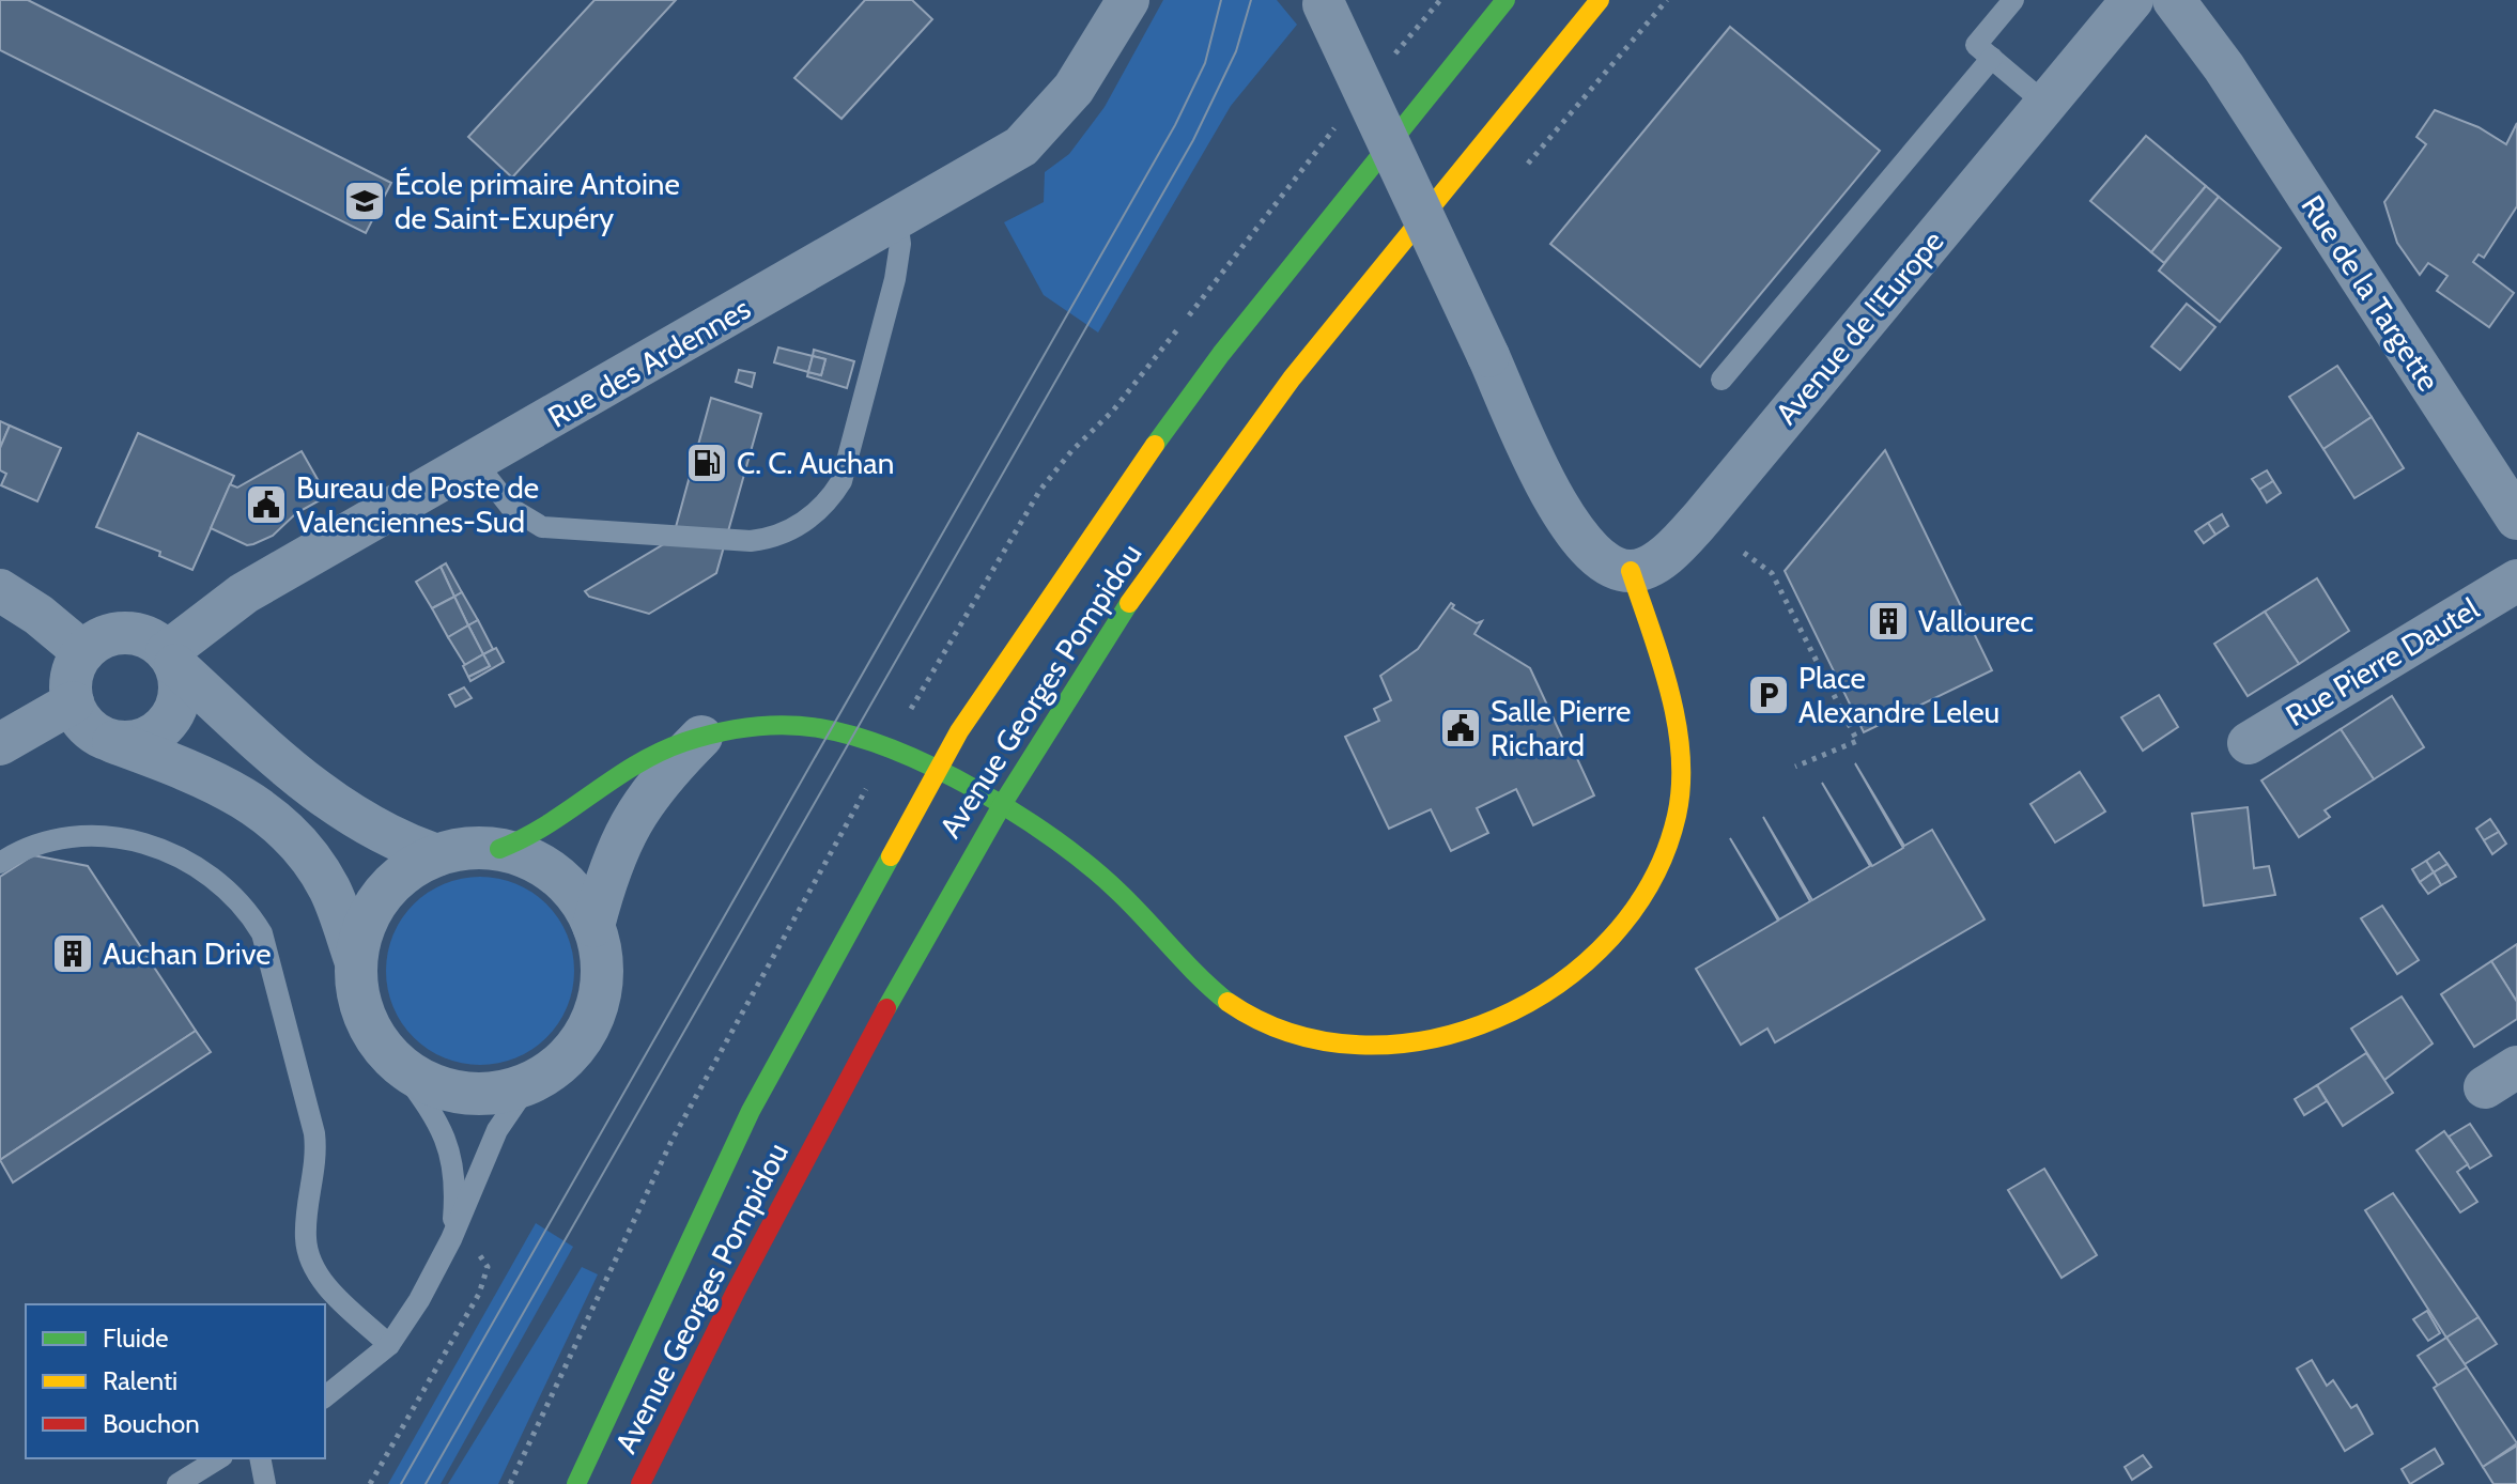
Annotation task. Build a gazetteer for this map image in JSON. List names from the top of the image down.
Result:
{
  "streets": {
    "main road": ["Avenue Georges Pompidou"],
    "street": [
      "Rue de la Targette",
      "Avenue de l'Europe",
      "Rue des Ardennes",
      "Rue Pierre Dautel"
    ]
  },
  "places": {
    "school or university": ["École primaire Antoine de Saint-Exupéry"],
    "fuel station": ["C. C. Auchan"],
    "public building": ["Bureau de Poste de Valenciennes-Sud", "Salle Pierre Richard"],
    "building": ["Vallourec", "Auchan Drive"],
    "parking": ["Place Alexandre Leleu"]
  },
  "legend": ["Fluide", "Ralenti", "Bouchon"]
}
